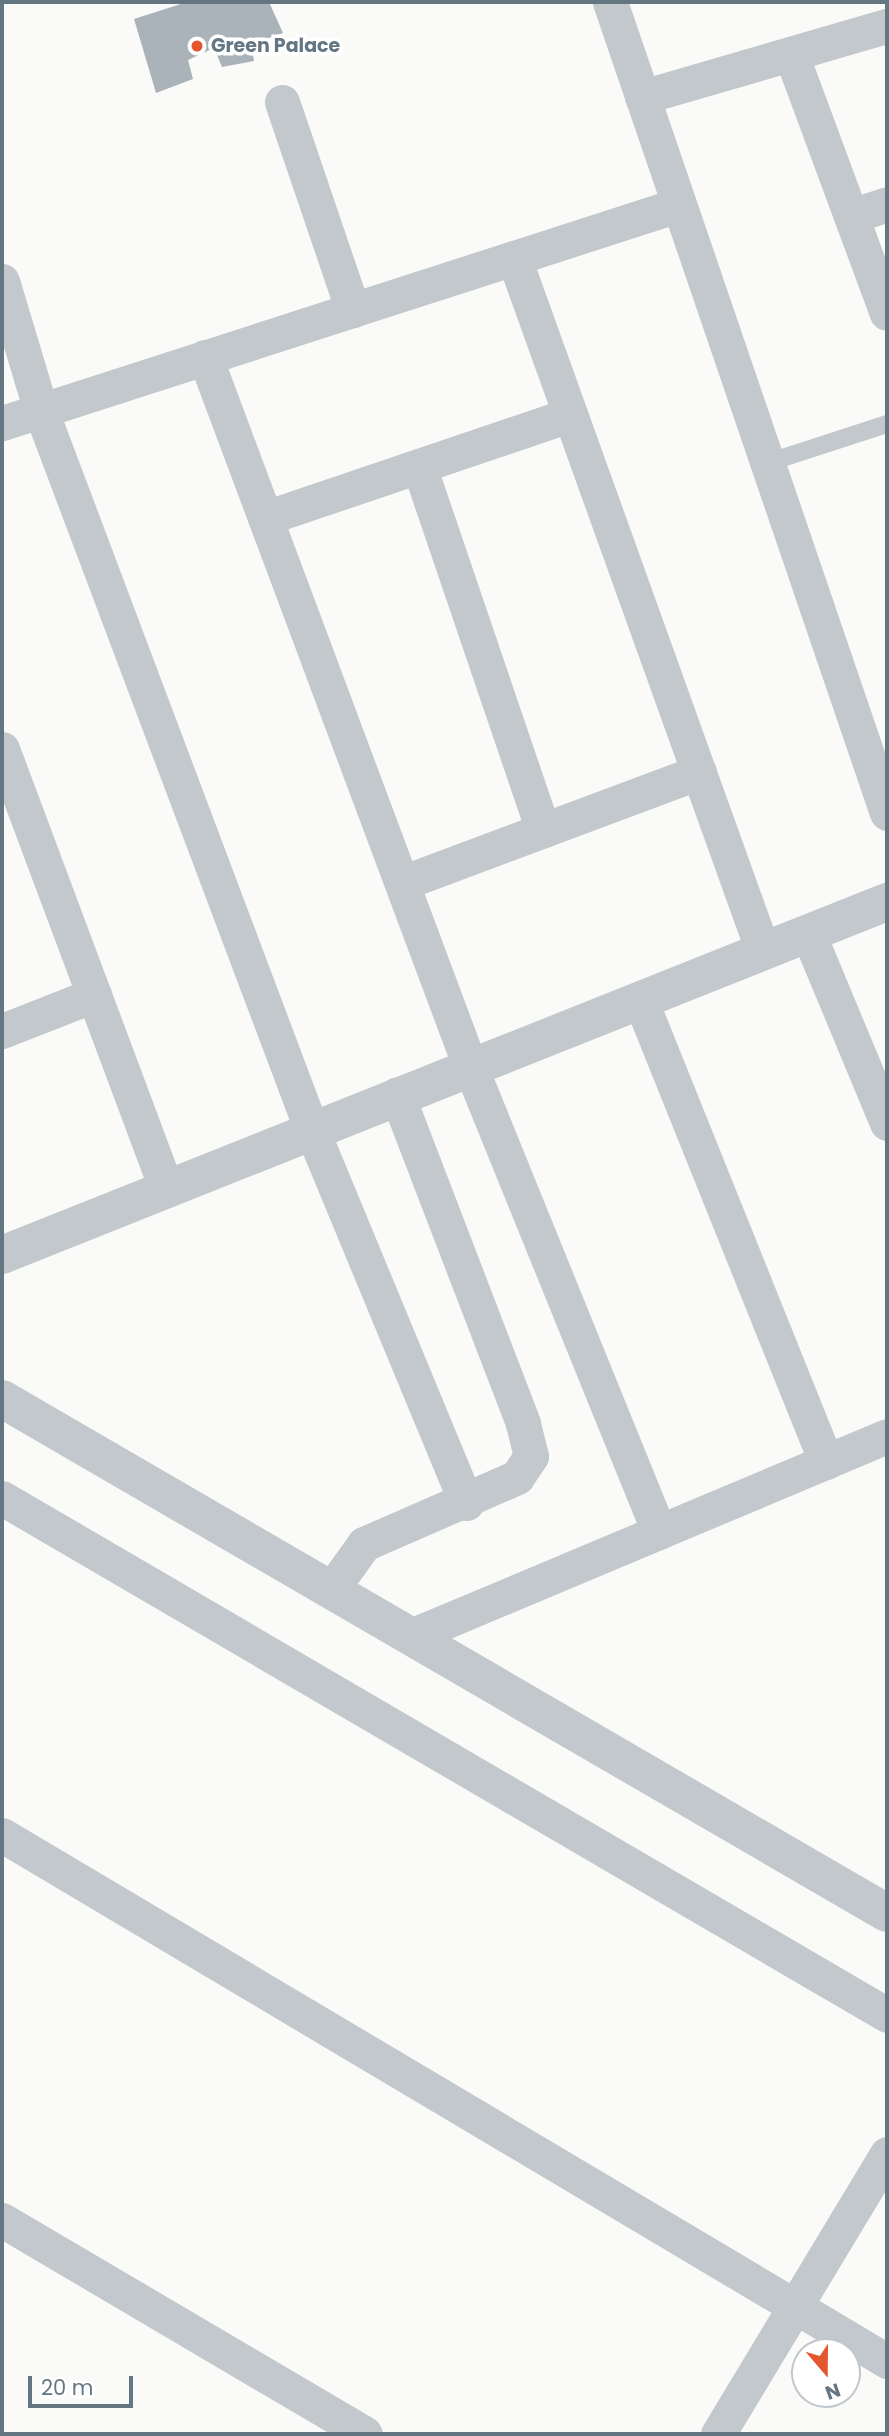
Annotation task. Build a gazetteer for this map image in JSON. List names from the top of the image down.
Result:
{
  "places": ["Green Palace"],
  "scale_bar": "20 m",
  "north": "bottom"
}
